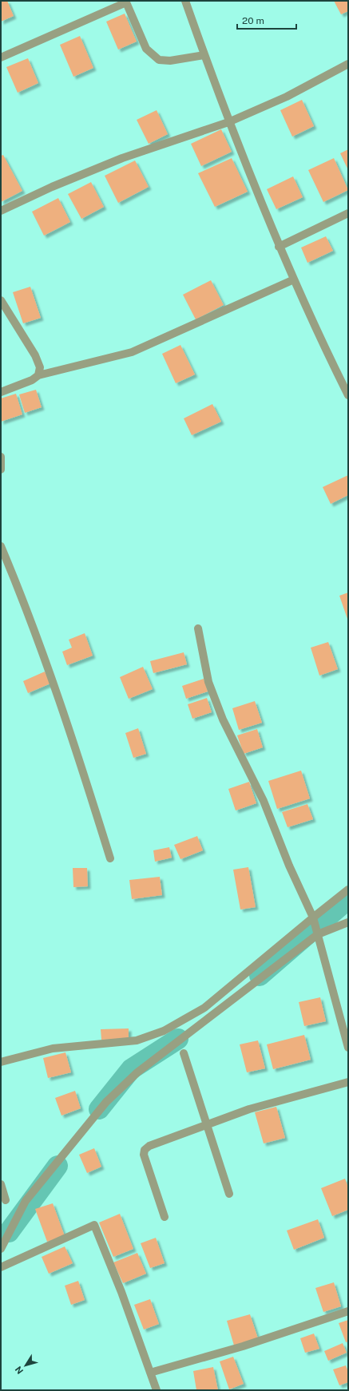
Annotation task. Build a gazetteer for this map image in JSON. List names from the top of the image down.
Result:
{
  "scale_bar": "20 m",
  "north": "bottom left"
}
